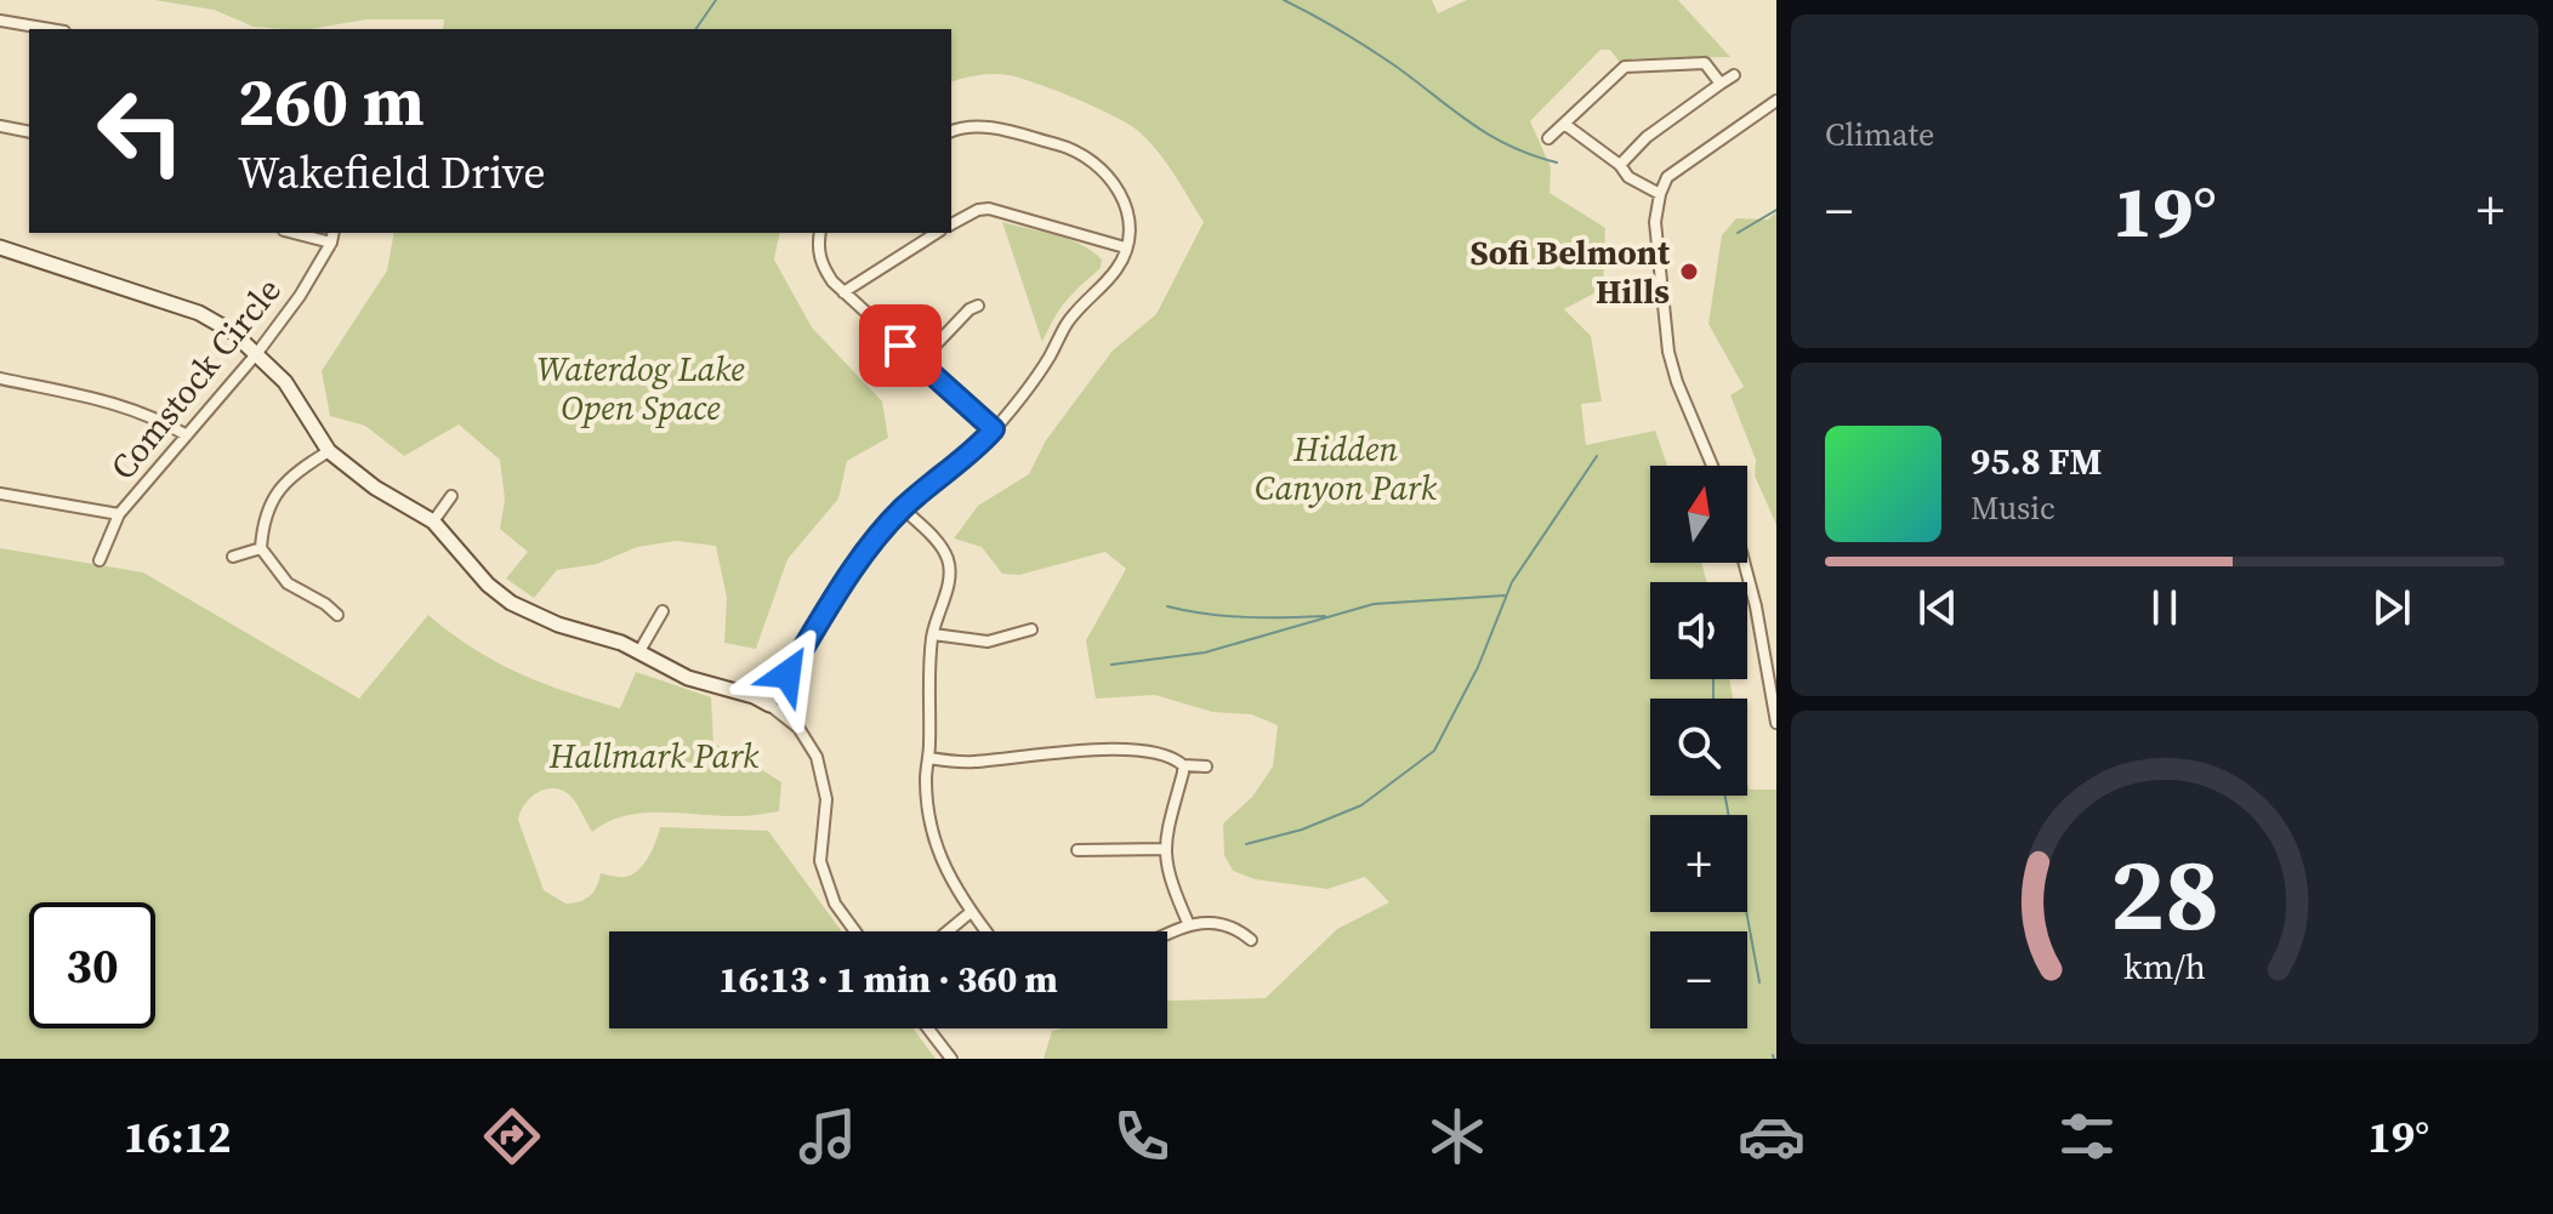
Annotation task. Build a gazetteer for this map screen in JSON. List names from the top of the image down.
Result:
{
  "streets": {
    "street": ["Comstock Circle"]
  },
  "parks": ["Waterdog Lake Open Space", "Hidden Canyon Park", "Hallmark Park"],
  "places": ["Sofi Belmont Hills"],
  "north": "top",
  "page": {
    "tile": "Climate",
    "turn": ["260 m", "Wakefield Drive"],
    "heat": ["−", "19°", "+"],
    "song": ["95.8 FM", "Music"],
    "map_buttons": ["+", "−"],
    "limit": "30",
    "trip": "16:13 · 1 min · 360 m",
    "tabs": ["16:12", "19°"],
    "gauge": ["28", "km/h"]
  }
}
